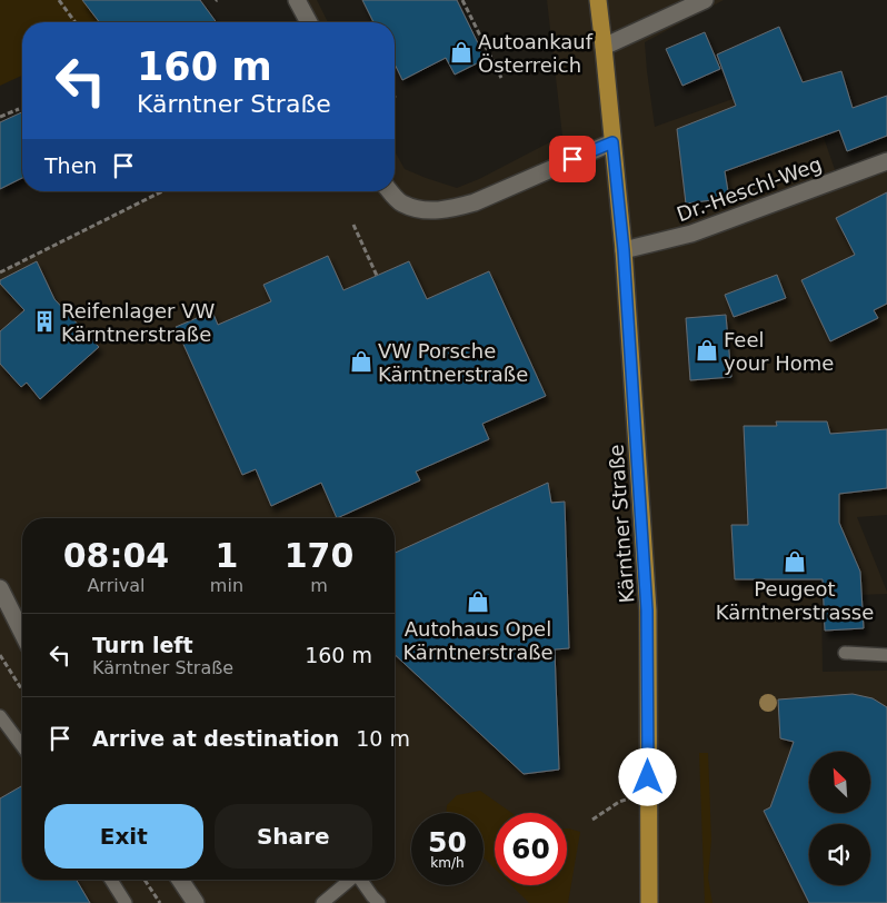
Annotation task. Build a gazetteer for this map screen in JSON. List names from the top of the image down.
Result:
{
  "streets": {
    "main road": ["Kärntner Straße"],
    "street": ["Dr.-Heschl-Weg"]
  },
  "crossings": [
    ["Dr.-Heschl-Weg", "Kärntner Straße"]
  ],
  "places": {
    "shop": [
      "Autoankauf Österreich",
      "Feel your Home",
      "VW Porsche Kärntnerstraße",
      "Peugeot Kärntnerstrasse",
      "Autohaus Opel Kärntnerstraße"
    ],
    "building": ["Reifenlager VW Kärntnerstraße"]
  },
  "north": "top left",
  "page": {
    "turn": ["160 m", "Kärntner Straße"],
    "then": "Then",
    "eta": [
      "08:04",
      "Arrival",
      "1",
      "min",
      "170",
      "m"
    ],
    "list": [
      {
        "name": "Turn left",
        "note": "Kärntner Straße",
        "value": "160 m"
      },
      {
        "name": "Arrive at destination",
        "value": "10 m"
      }
    ],
    "buttons": ["Exit", "Share"],
    "speed": "50 km/h",
    "limit": "60"
  }
}
